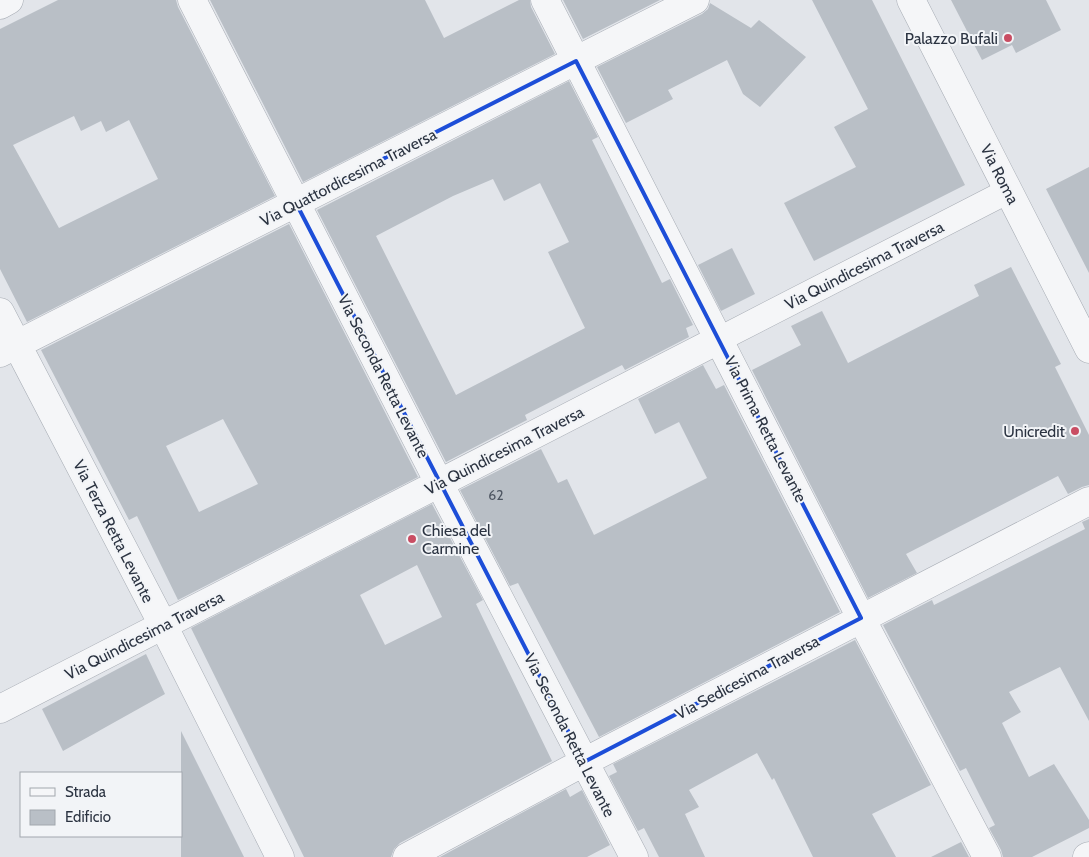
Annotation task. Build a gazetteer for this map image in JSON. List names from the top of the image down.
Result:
{
  "streets": {
    "street": [
      "Via Roma",
      "Via Quattordicesima Traversa",
      "Via Quindicesima Traversa",
      "Via Seconda Retta Levante",
      "Via Prima Retta Levante",
      "Via Terza Retta Levante",
      "Via Sedicesima Traversa"
    ]
  },
  "crossings": [
    ["Via Roma", "Via Quindicesima Traversa"],
    ["Via Quattordicesima Traversa", "Via Seconda Retta Levante"],
    ["Via Quattordicesima Traversa", "Via Prima Retta Levante"],
    ["Via Quattordicesima Traversa", "Via Terza Retta Levante"],
    ["Via Quindicesima Traversa", "Via Seconda Retta Levante"],
    ["Via Quindicesima Traversa", "Via Prima Retta Levante"],
    ["Via Quindicesima Traversa", "Via Terza Retta Levante"],
    ["Via Seconda Retta Levante", "Via Sedicesima Traversa"],
    ["Via Prima Retta Levante", "Via Sedicesima Traversa"]
  ],
  "places": ["Palazzo Bufali", "Unicredit", "Chiesa del Carmine"],
  "house_numbers": ["62"],
  "legend": ["Strada", "Edificio"]
}
